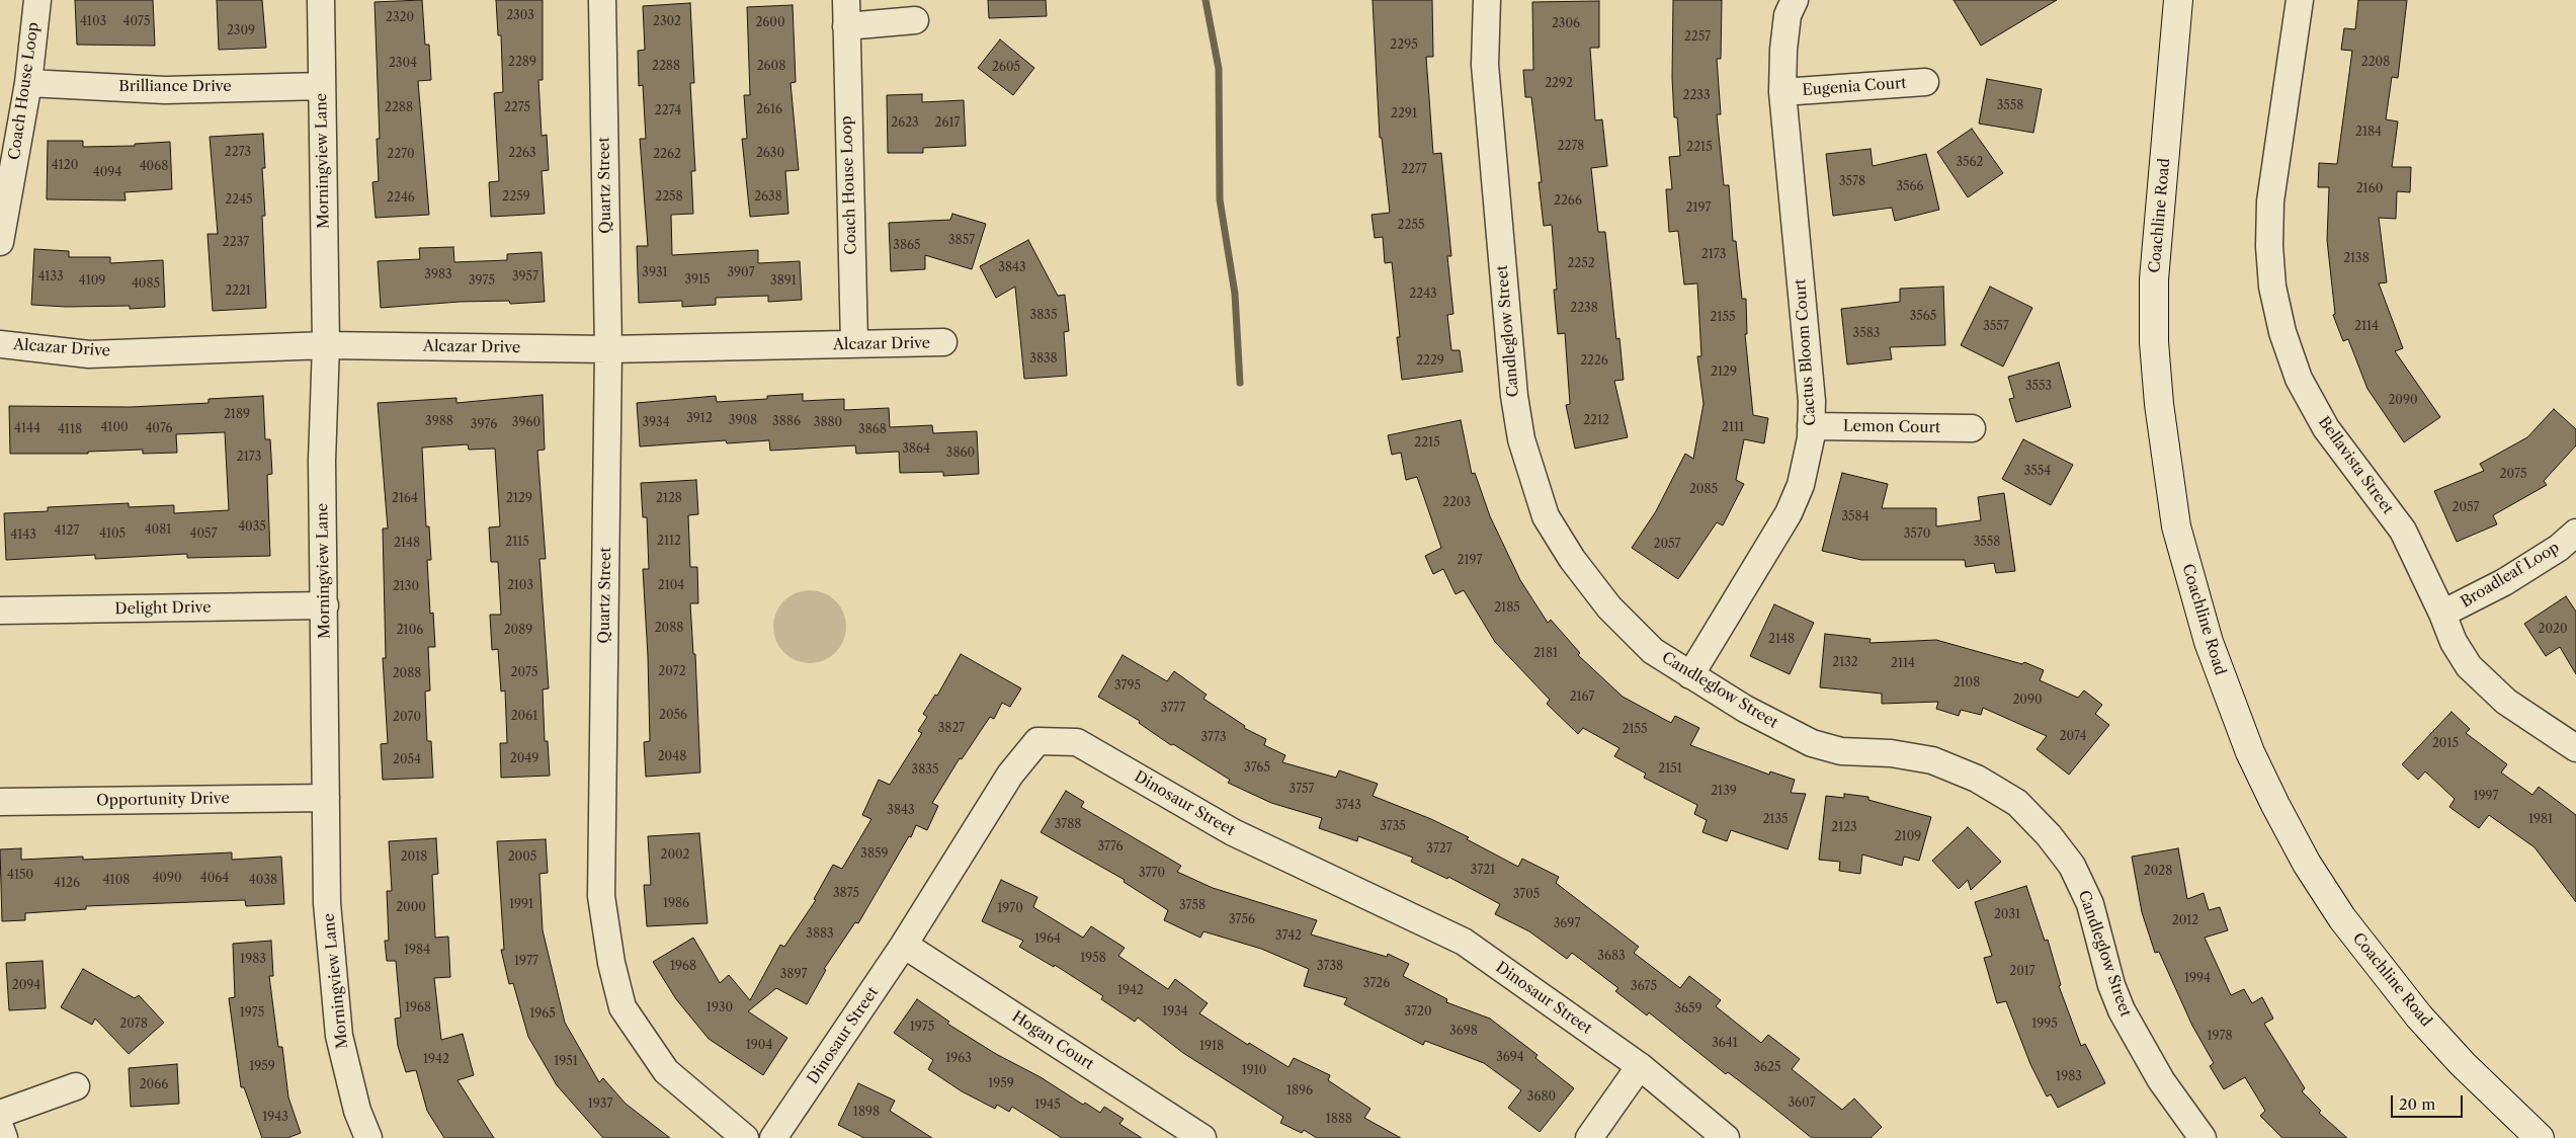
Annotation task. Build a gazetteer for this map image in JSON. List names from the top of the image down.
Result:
{
  "streets": {
    "main road": ["Coachline Road"],
    "street": [
      "Brilliance Drive",
      "Eugenia Court",
      "Coach House Loop",
      "Morningview Lane",
      "Quartz Street",
      "Candleglow Street",
      "Alcazar Drive",
      "Cactus Bloom Court",
      "Lemon Court",
      "Bellavista Street",
      "Broadleaf Loop",
      "Delight Drive",
      "Opportunity Drive",
      "Dinosaur Street",
      "Hogan Court"
    ]
  },
  "crossings": [
    ["Brilliance Drive", "Coach House Loop"],
    ["Brilliance Drive", "Morningview Lane"],
    ["Eugenia Court", "Cactus Bloom Court"],
    ["Coach House Loop", "Alcazar Drive"],
    ["Morningview Lane", "Alcazar Drive"],
    ["Morningview Lane", "Delight Drive"],
    ["Morningview Lane", "Opportunity Drive"],
    ["Quartz Street", "Alcazar Drive"],
    ["Candleglow Street", "Cactus Bloom Court"],
    ["Cactus Bloom Court", "Lemon Court"],
    ["Bellavista Street", "Broadleaf Loop"],
    ["Dinosaur Street", "Hogan Court"]
  ],
  "house_numbers": [
    "2303",
    "2320",
    "4103",
    "4075",
    "2302",
    "2600",
    "2306",
    "2309",
    "2257",
    "2295",
    "2289",
    "2208",
    "2304",
    "2288",
    "2608",
    "2605",
    "2292",
    "2233",
    "3558",
    "2288",
    "2275",
    "2616",
    "2274",
    "2291",
    "2623",
    "2617",
    "2184",
    "2278",
    "2215",
    "2273",
    "2263",
    "2630",
    "2270",
    "2262",
    "3562",
    "4120",
    "4068",
    "2277",
    "4094",
    "3578",
    "3566",
    "2160",
    "2259",
    "2258",
    "2638",
    "2246",
    "2245",
    "2266",
    "2197",
    "2255",
    "3857",
    "2237",
    "3865",
    "2173",
    "2138",
    "2252",
    "3843",
    "3931",
    "3907",
    "3983",
    "4133",
    "3957",
    "3915",
    "4109",
    "3975",
    "3891",
    "4085",
    "2221",
    "2243",
    "2238",
    "3835",
    "3565",
    "2155",
    "3557",
    "2114",
    "3583",
    "3838",
    "2229",
    "2226",
    "2129",
    "3553",
    "2090",
    "2189",
    "3912",
    "3908",
    "2212",
    "3988",
    "3886",
    "3960",
    "3934",
    "3880",
    "3976",
    "4100",
    "2111",
    "4144",
    "4076",
    "4118",
    "3868",
    "2215",
    "3864",
    "3860",
    "2173",
    "3554",
    "2075",
    "2085",
    "2164",
    "2129",
    "2128",
    "2203",
    "2057",
    "3584",
    "4035",
    "4081",
    "4127",
    "4105",
    "4057",
    "3570",
    "4143",
    "2112",
    "2115",
    "3558",
    "2148",
    "2057",
    "2197",
    "2103",
    "2104",
    "2130",
    "2185",
    "2088",
    "2020",
    "2106",
    "2089",
    "2148",
    "2181",
    "2132",
    "2114",
    "2072",
    "2075",
    "2088",
    "2108",
    "3795",
    "2167",
    "2090",
    "3777",
    "2056",
    "2061",
    "2070",
    "3827",
    "2155",
    "2074",
    "3773",
    "2015",
    "2048",
    "2049",
    "2054",
    "3765",
    "2151",
    "3835",
    "3757",
    "2139",
    "1997",
    "3743",
    "3843",
    "2135",
    "1981",
    "3788",
    "3735",
    "2123",
    "2109",
    "3776",
    "3727",
    "3859",
    "2002",
    "2018",
    "2005",
    "3721",
    "2028",
    "3770",
    "4150",
    "4090",
    "4064",
    "4108",
    "4038",
    "4126",
    "3875",
    "3705",
    "1986",
    "1991",
    "3758",
    "2000",
    "1970",
    "2031",
    "3756",
    "2012",
    "3697",
    "3883",
    "3742",
    "1964",
    "1984",
    "3683",
    "1958",
    "1983",
    "1977",
    "1968",
    "3738",
    "2017",
    "3897",
    "1994",
    "3726",
    "2094",
    "3675",
    "1942",
    "1968",
    "1930",
    "3659",
    "1934",
    "3720",
    "1975",
    "1965",
    "2078",
    "1995",
    "1975",
    "3698",
    "1978",
    "3641",
    "1904",
    "1918",
    "3694",
    "1963",
    "1942",
    "1951",
    "1959",
    "3625",
    "1910",
    "1983",
    "1959",
    "2066",
    "1896",
    "3680",
    "3607",
    "1937",
    "1945",
    "1898",
    "1943",
    "1888"
  ],
  "scale_bar": "20 m"
}
